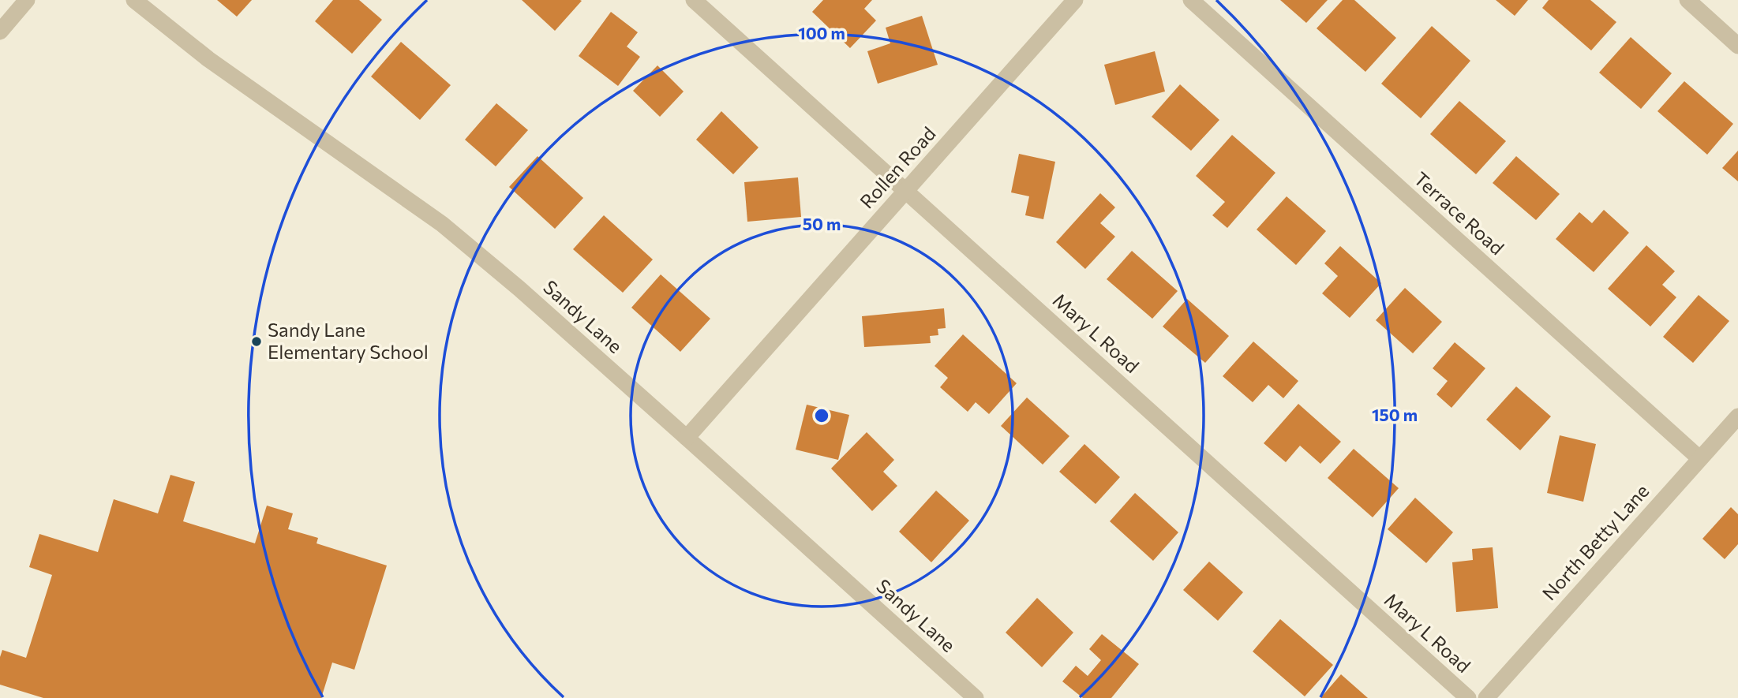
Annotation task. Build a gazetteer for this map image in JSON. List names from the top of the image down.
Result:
{
  "streets": {
    "street": [
      "Rollen Road",
      "Terrace Road",
      "Sandy Lane",
      "Mary L Road",
      "North Betty Lane"
    ]
  },
  "crossings": [
    ["Rollen Road", "Sandy Lane"],
    ["Rollen Road", "Mary L Road"],
    ["Terrace Road", "North Betty Lane"]
  ],
  "places": ["Sandy Lane Elementary School"],
  "rings": ["100 m", "50 m", "150 m"]
}
